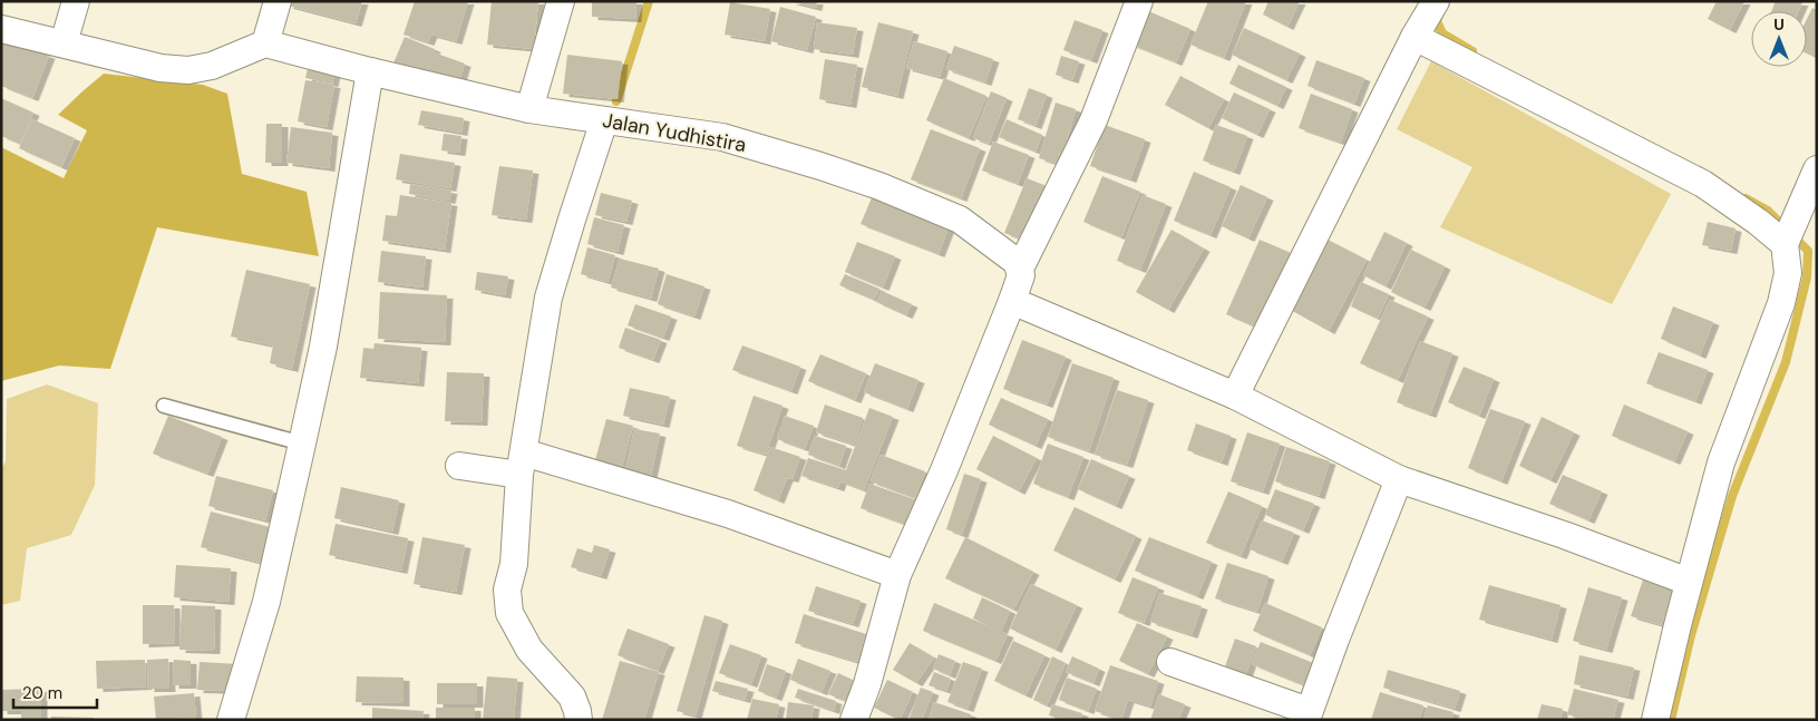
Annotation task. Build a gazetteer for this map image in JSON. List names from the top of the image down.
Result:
{
  "streets": {
    "street": ["Jalan Yudhistira"]
  },
  "scale_bar": "20 m",
  "north": "top"
}
